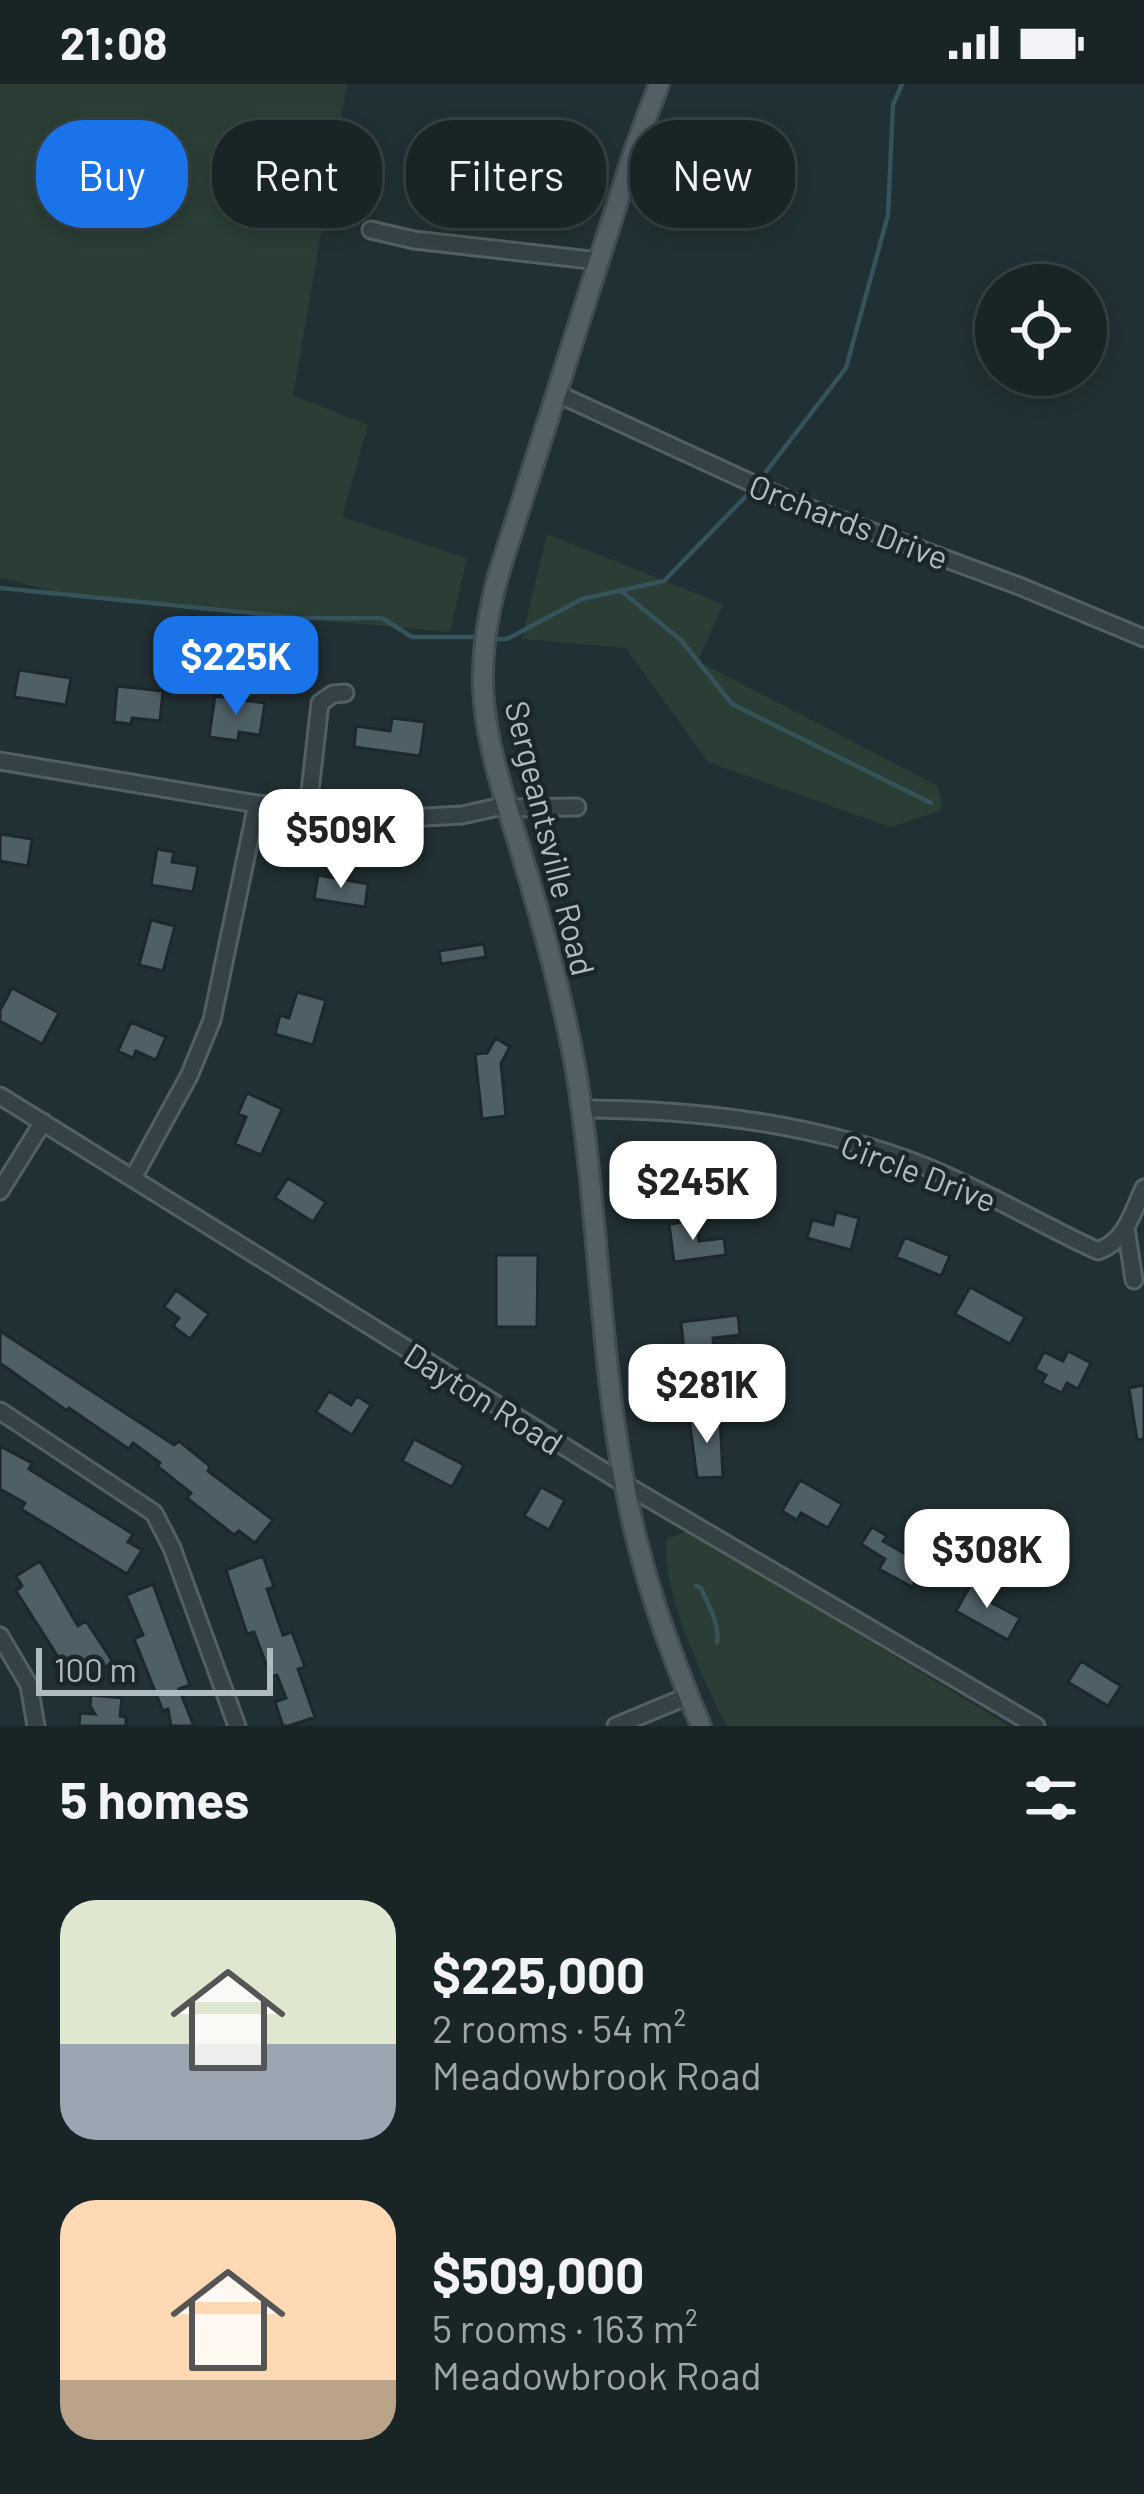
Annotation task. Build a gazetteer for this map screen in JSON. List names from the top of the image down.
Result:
{
  "streets": {
    "main road": ["Sergeantsville Road"],
    "street": ["Orchards Drive", "Circle Drive", "Dayton Road"]
  },
  "crossings": [
    ["Orchards Drive", "Sergeantsville Road"],
    ["Sergeantsville Road", "Circle Drive"],
    ["Sergeantsville Road", "Dayton Road"]
  ],
  "scale_bar": "100 m",
  "page": {
    "status": "21:08",
    "chip": [
      "Buy",
      "Rent",
      "Filters",
      "New"
    ],
    "price": [
      "$225K",
      "$509K",
      "$245K",
      "$281K",
      "$308K"
    ],
    "scale": "100 m",
    "heading": "5 homes",
    "list": [
      {
        "name": "$225,000",
        "note": "2 rooms · 54 m² · Meadowbrook Road"
      },
      {
        "name": "$509,000",
        "note": "5 rooms · 163 m² · Meadowbrook Road"
      }
    ]
  }
}
